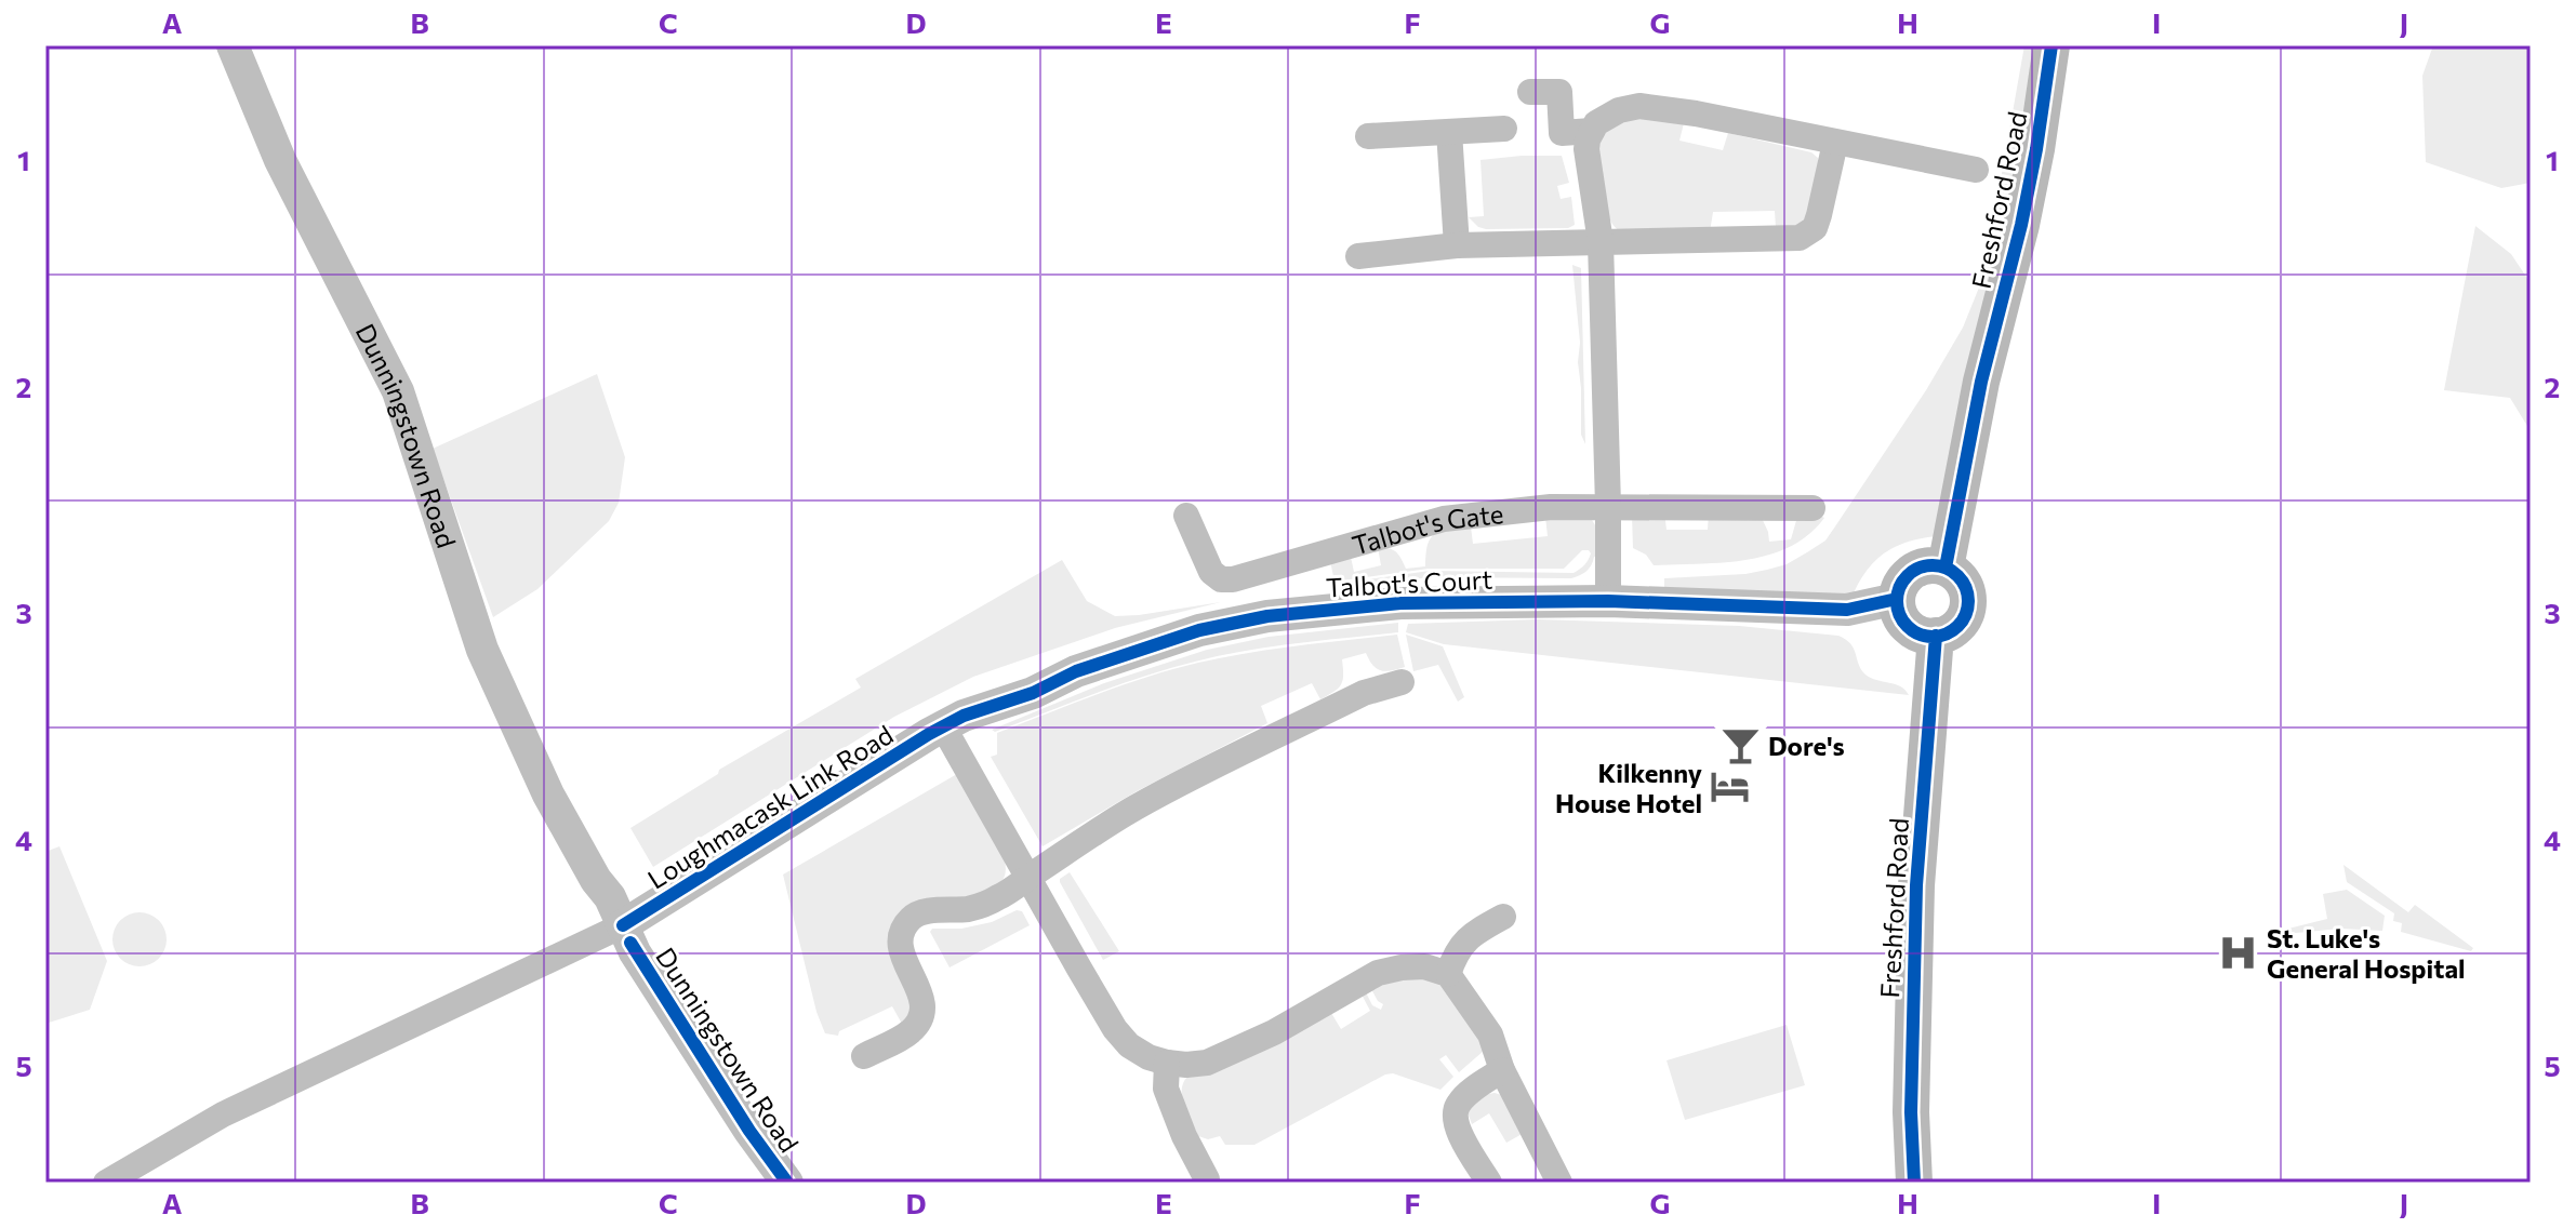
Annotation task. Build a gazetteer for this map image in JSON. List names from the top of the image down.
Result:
{
  "streets": {
    "main road": ["Freshford Road"],
    "street": [
      "Dunningstown Road",
      "Talbot's Gate",
      "Talbot's Court",
      "Loughmacask Link Road"
    ]
  },
  "crossings": [
    ["Freshford Road", "Talbot's Court"],
    ["Dunningstown Road", "Loughmacask Link Road"],
    ["Talbot's Court", "Loughmacask Link Road"]
  ],
  "places": {
    "bar": ["Dore's"],
    "hotel": ["Kilkenny House Hotel"],
    "hospital": ["St. Luke's General Hospital"]
  },
  "grid": {
    "columns": [
      "A",
      "B",
      "C",
      "D",
      "E",
      "F",
      "G",
      "H",
      "I",
      "J"
    ],
    "rows": [
      "1",
      "2",
      "3",
      "4",
      "5"
    ]
  }
}
